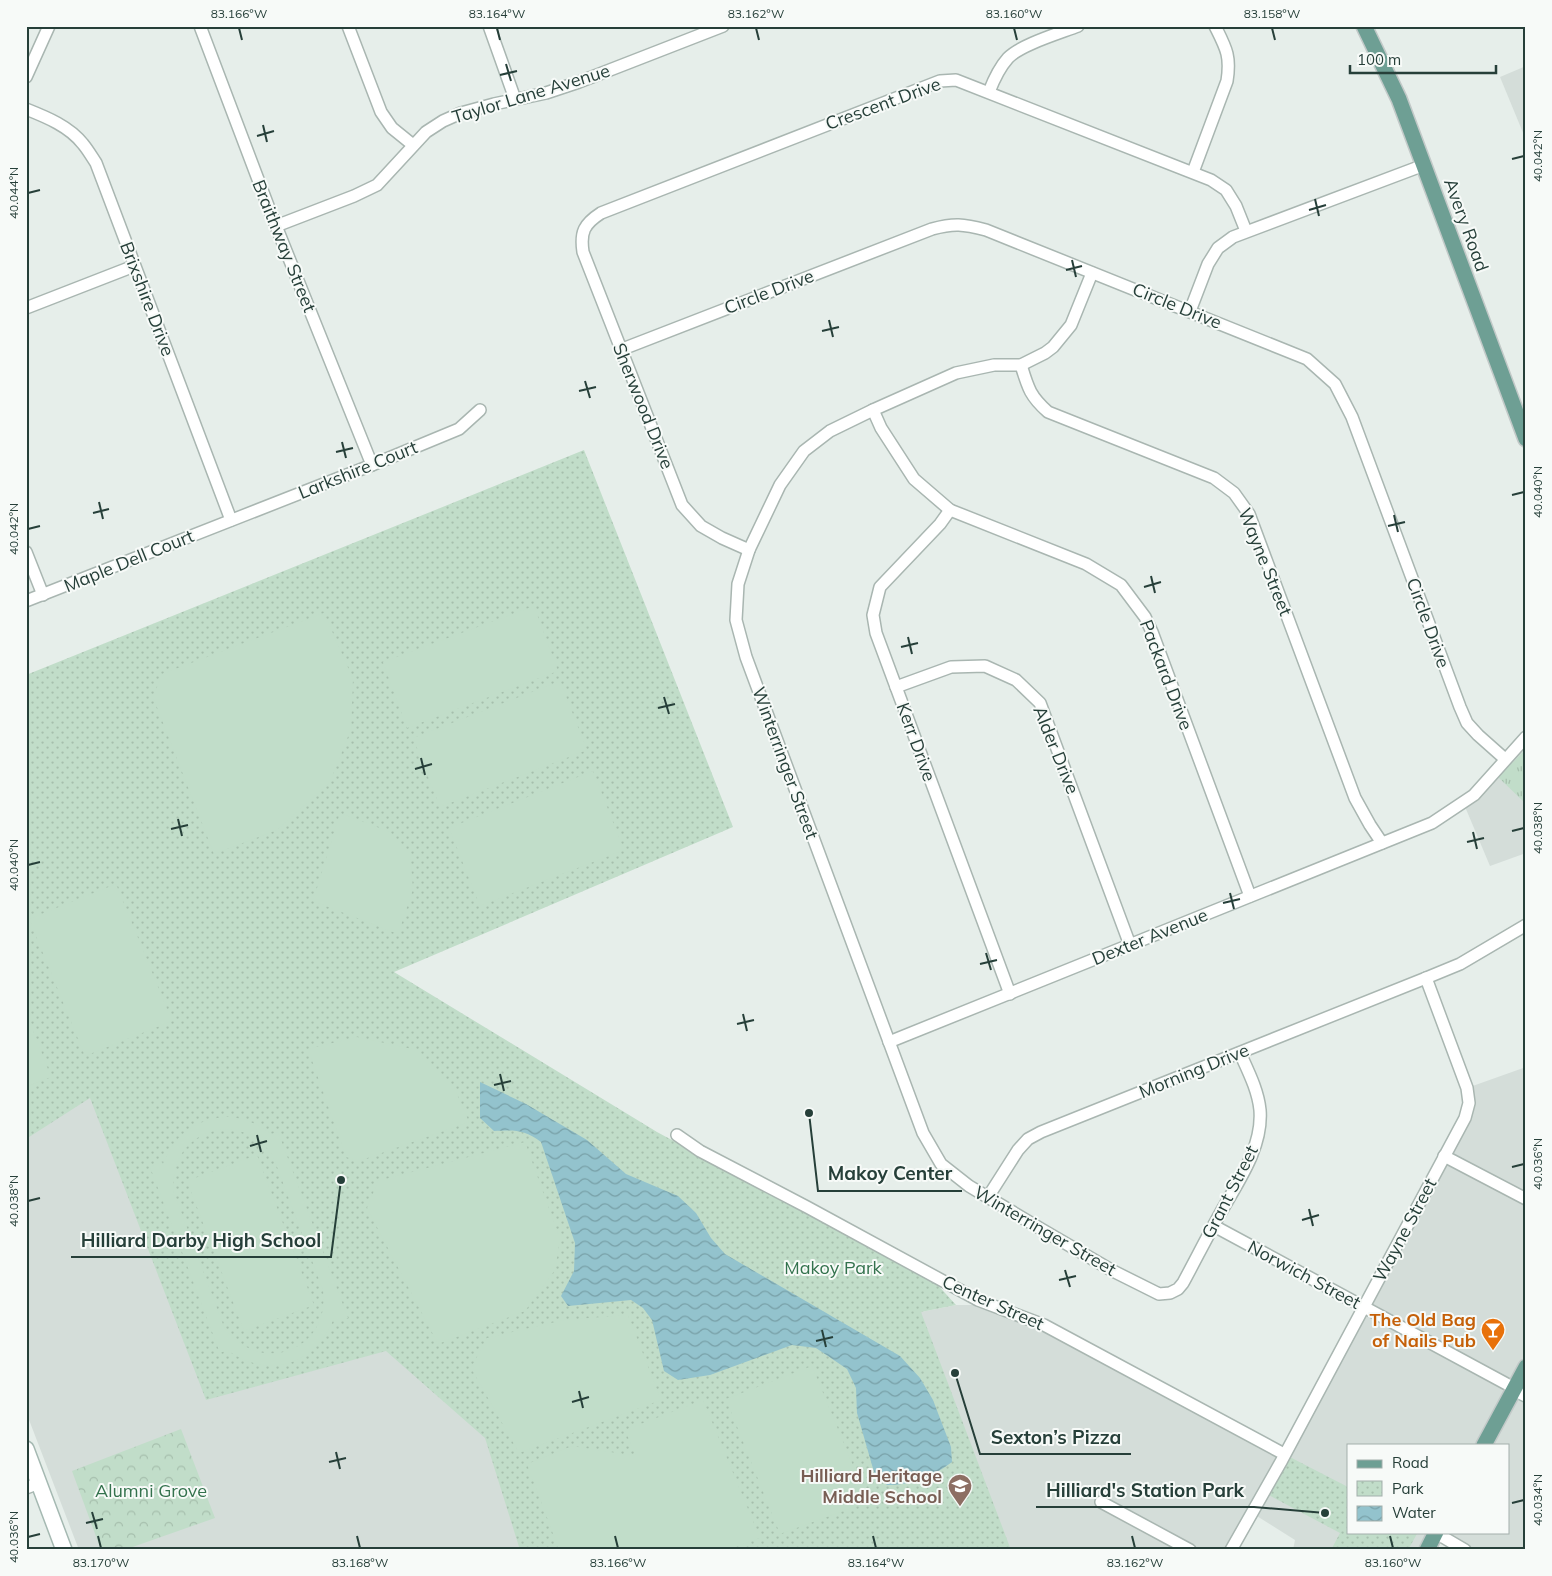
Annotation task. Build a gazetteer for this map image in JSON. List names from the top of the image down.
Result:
{
  "streets": {
    "main road": ["Avery Road"],
    "street": [
      "Taylor Lane Avenue",
      "Crescent Drive",
      "Braithway Street",
      "Circle Drive",
      "Brixshire Drive",
      "Sherwood Drive",
      "Larkshire Court",
      "Maple Dell Court",
      "Wayne Street",
      "Packard Drive",
      "Kerr Drive",
      "Alder Drive",
      "Winterringer Street",
      "Dexter Avenue",
      "Morning Drive",
      "Grant Street",
      "Norwich Street",
      "Center Street"
    ]
  },
  "crossings": [
    ["Taylor Lane Avenue", "Braithway Street"],
    ["Crescent Drive", "Sherwood Drive"],
    ["Braithway Street", "Larkshire Court"],
    ["Circle Drive", "Sherwood Drive"],
    ["Circle Drive", "Winterringer Street"],
    ["Circle Drive", "Dexter Avenue"],
    ["Brixshire Drive", "Larkshire Court"],
    ["Brixshire Drive", "Maple Dell Court"],
    ["Sherwood Drive", "Winterringer Street"],
    ["Larkshire Court", "Maple Dell Court"],
    ["Wayne Street", "Winterringer Street"],
    ["Wayne Street", "Dexter Avenue"],
    ["Wayne Street", "Morning Drive"],
    ["Wayne Street", "Norwich Street"],
    ["Wayne Street", "Center Street"],
    ["Packard Drive", "Kerr Drive"],
    ["Packard Drive", "Winterringer Street"],
    ["Packard Drive", "Dexter Avenue"],
    ["Kerr Drive", "Alder Drive"],
    ["Kerr Drive", "Dexter Avenue"],
    ["Alder Drive", "Dexter Avenue"],
    ["Winterringer Street", "Dexter Avenue"],
    ["Winterringer Street", "Morning Drive"],
    ["Winterringer Street", "Grant Street"],
    ["Morning Drive", "Grant Street"],
    ["Grant Street", "Norwich Street"]
  ],
  "parks": ["Makoy Park", "Alumni Grove"],
  "places": {
    "other": [
      "Makoy Center",
      "Hilliard Darby High School",
      "Sexton’s Pizza",
      "Hilliard's Station Park"
    ],
    "bar": ["The Old Bag of Nails Pub"],
    "school or university": ["Hilliard Heritage Middle School"]
  },
  "legend": ["Road", "Park", "Water"],
  "scale_bar": "100 m",
  "coordinates": [
    "83.166°W",
    "83.164°W",
    "83.162°W",
    "83.160°W",
    "83.158°W",
    "40.042°N",
    "40.044°N",
    "40.040°N",
    "40.038°N",
    "40.036°N",
    "40.034°N",
    "83.170°W",
    "83.168°W"
  ]
}
